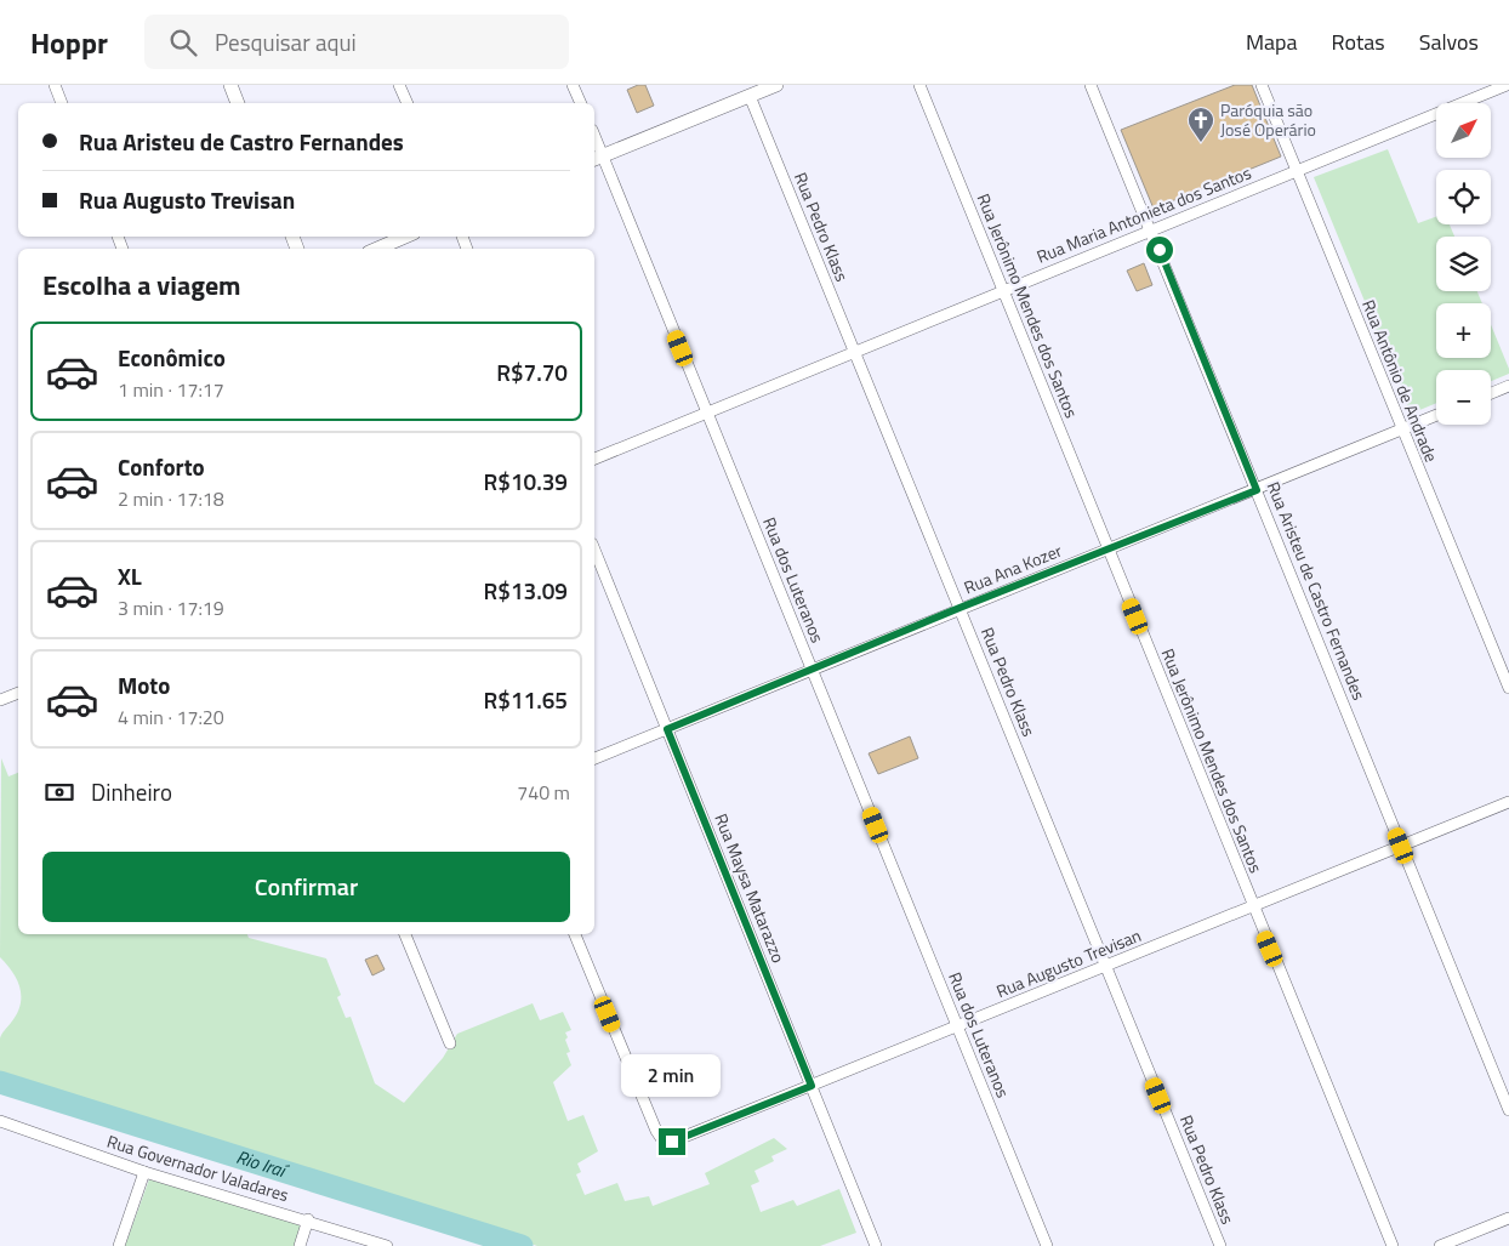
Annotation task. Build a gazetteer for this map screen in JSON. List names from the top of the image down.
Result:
{
  "streets": {
    "street": [
      "Rua Maria Antonieta dos Santos",
      "Rua Pedro Klass",
      "Rua Jerônimo Mendes dos Santos",
      "Rua Antônio de Andrade",
      "Rua Ana Kozer",
      "Rua dos Luteranos",
      "Rua Aristeu de Castro Fernandes",
      "Rua Maysa Matarazzo",
      "Rua Augusto Trevisan",
      "Rua Governador Valadares"
    ]
  },
  "crossings": [
    ["Rua Maria Antonieta dos Santos", "Rua Pedro Klass"],
    ["Rua Maria Antonieta dos Santos", "Rua Jerônimo Mendes dos Santos"],
    ["Rua Maria Antonieta dos Santos", "Rua Antônio de Andrade"],
    ["Rua Maria Antonieta dos Santos", "Rua dos Luteranos"],
    ["Rua Maria Antonieta dos Santos", "Rua Aristeu de Castro Fernandes"],
    ["Rua Pedro Klass", "Rua Ana Kozer"],
    ["Rua Pedro Klass", "Rua Augusto Trevisan"],
    ["Rua Jerônimo Mendes dos Santos", "Rua Ana Kozer"],
    ["Rua Jerônimo Mendes dos Santos", "Rua Augusto Trevisan"],
    ["Rua Antônio de Andrade", "Rua Ana Kozer"],
    ["Rua Ana Kozer", "Rua dos Luteranos"],
    ["Rua Ana Kozer", "Rua Aristeu de Castro Fernandes"],
    ["Rua Ana Kozer", "Rua Maysa Matarazzo"],
    ["Rua dos Luteranos", "Rua Augusto Trevisan"],
    ["Rua Aristeu de Castro Fernandes", "Rua Augusto Trevisan"],
    ["Rua Maysa Matarazzo", "Rua Augusto Trevisan"]
  ],
  "water": ["Rio Iraí"],
  "places": {
    "church": ["Paróquia são José Operário"]
  },
  "north": "top right",
  "page": {
    "header": "Hoppr",
    "search": "Pesquisar aqui",
    "nav": ["Mapa", "Rotas", "Salvos"],
    "map_buttons": ["+", "−"],
    "banner": ["Rua Aristeu de Castro Fernandes", "Rua Augusto Trevisan"],
    "heading": "Escolha a viagem",
    "list": [
      {
        "name": "Econômico",
        "note": "1 min · 17:17",
        "value": "R$7.70"
      },
      {
        "name": "Conforto",
        "note": "2 min · 17:18",
        "value": "R$10.39"
      },
      {
        "name": "XL",
        "note": "3 min · 17:19",
        "value": "R$13.09"
      },
      {
        "name": "Moto",
        "note": "4 min · 17:20",
        "value": "R$11.65"
      }
    ],
    "pay": ["Dinheiro", "740 m"],
    "buttons": "Confirmar",
    "bubble": "2 min"
  }
}
